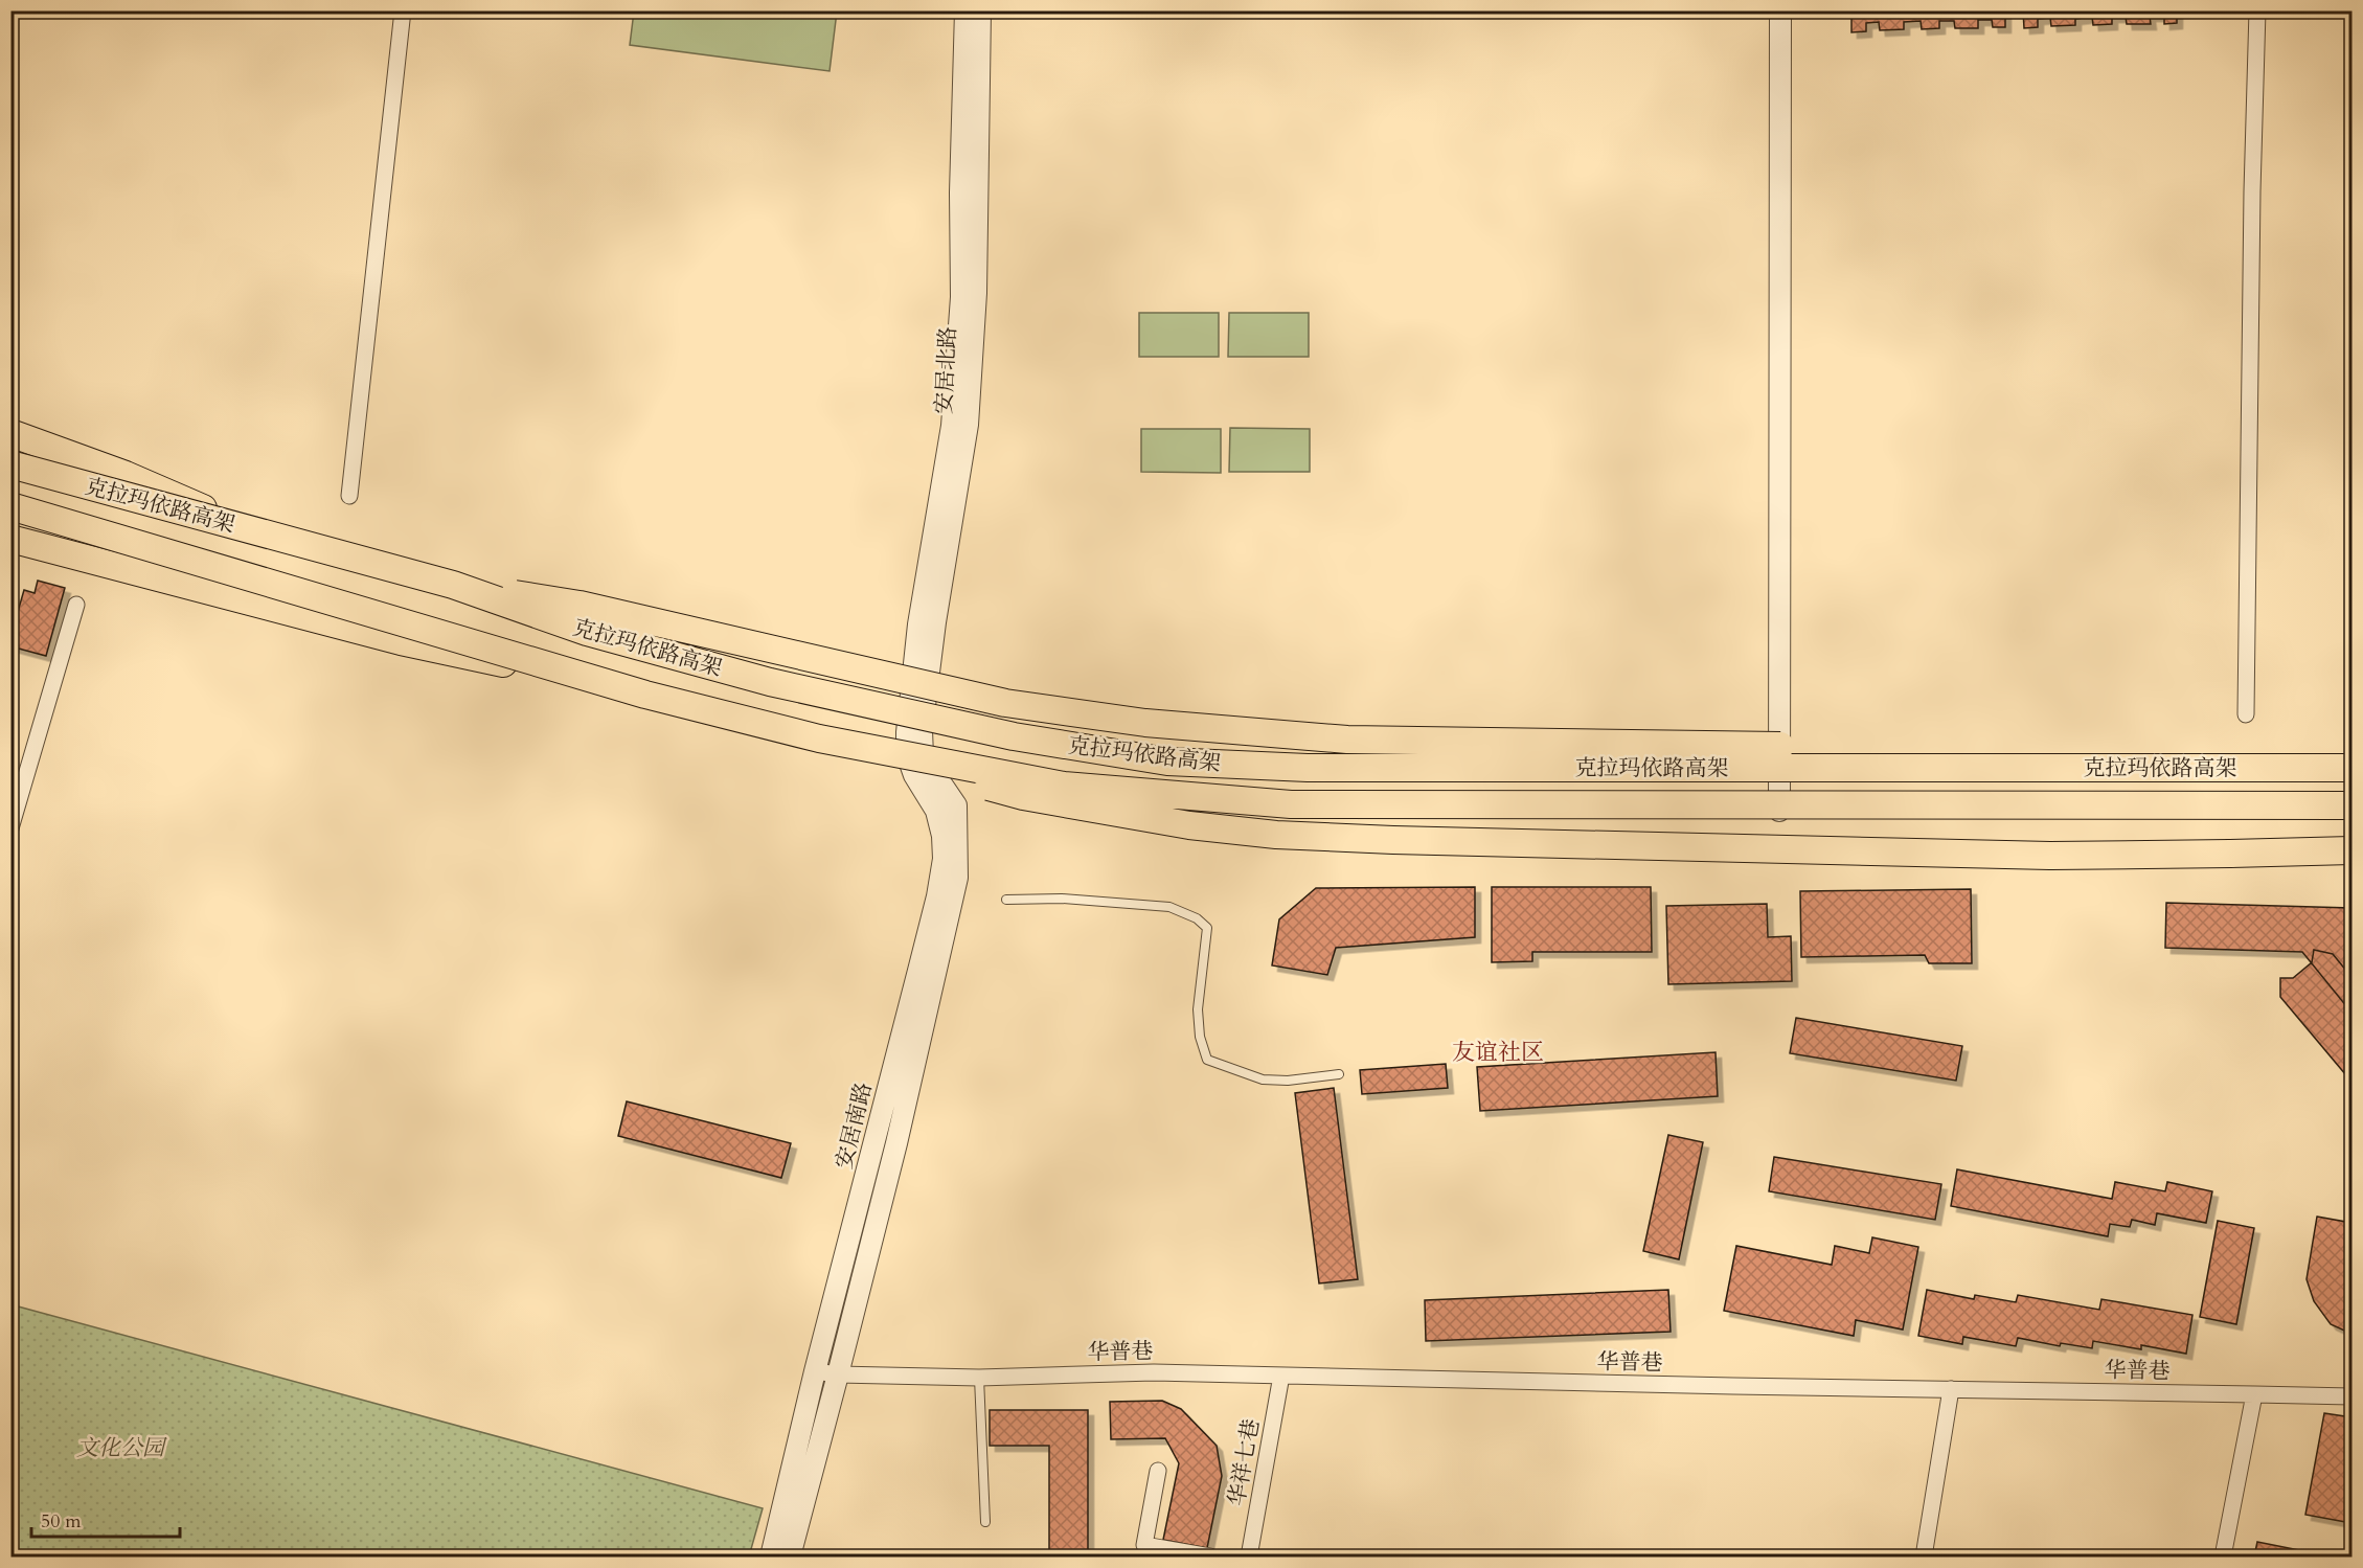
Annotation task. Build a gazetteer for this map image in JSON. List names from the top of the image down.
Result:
{
  "streets": {
    "highway": ["克拉玛依路高架"],
    "street": [
      "安居北路",
      "安居南路",
      "华普巷",
      "华祥七巷"
    ]
  },
  "crossings": [
    ["安居北路", "安居南路"],
    ["安居南路", "华普巷"],
    ["华普巷", "华祥七巷"]
  ],
  "districts": ["友谊社区"],
  "parks": ["文化公园"],
  "scale_bar": "50 m"
}
